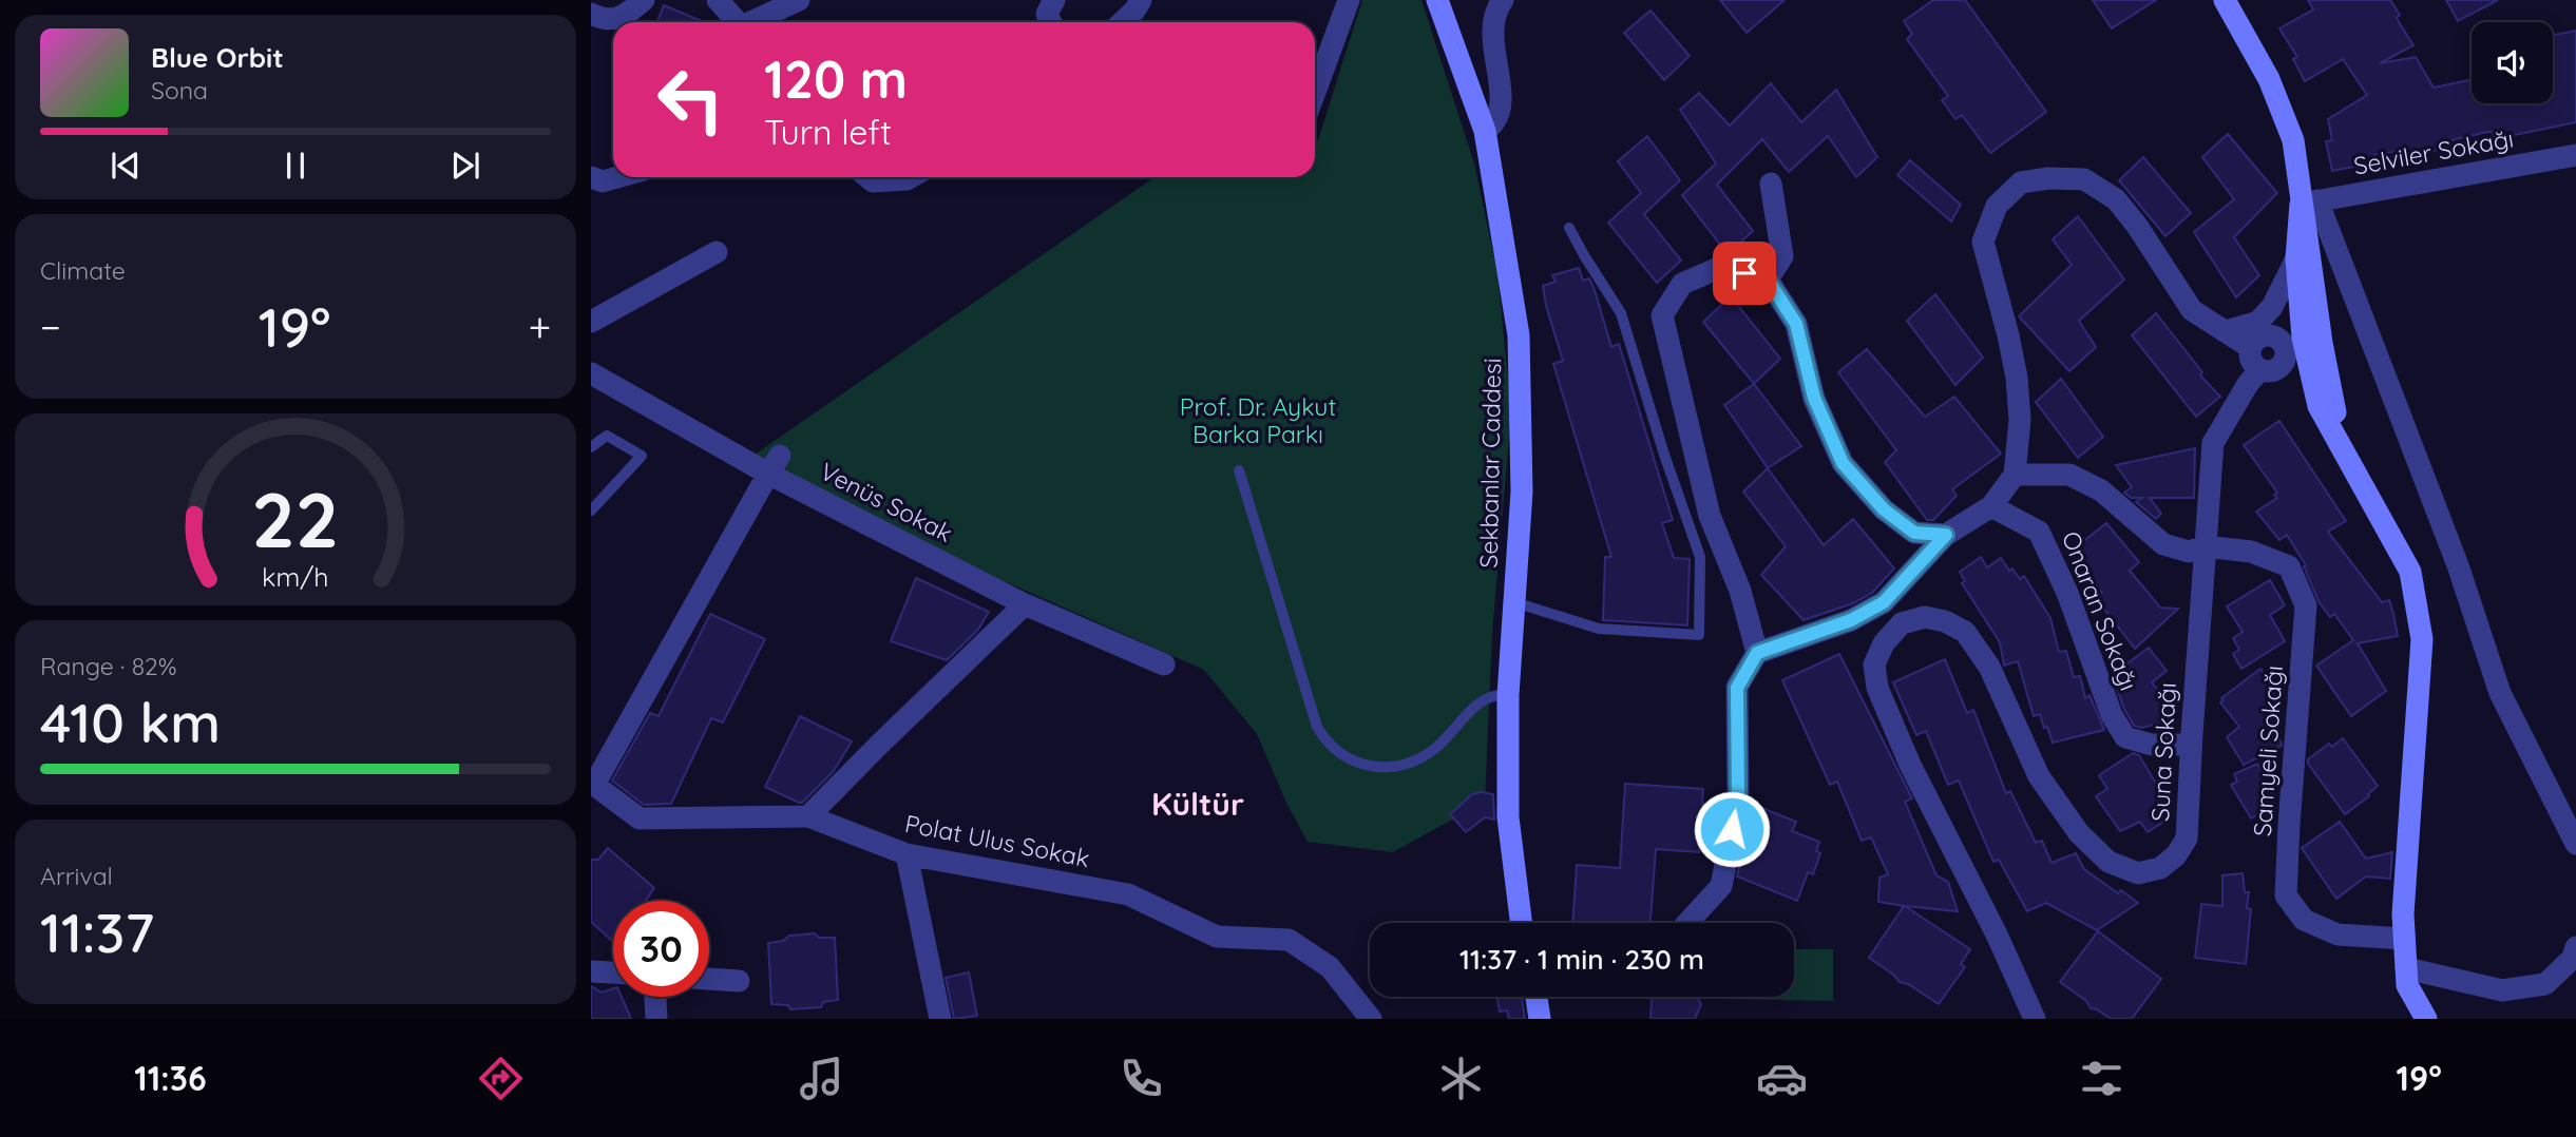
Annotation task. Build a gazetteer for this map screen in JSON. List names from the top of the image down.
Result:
{
  "streets": {
    "main road": ["Sekbanlar Caddesi"],
    "street": [
      "Selviler Sokağı",
      "Venüs Sokak",
      "Onaran Sokağı",
      "Samyeli Sokağı",
      "Suna Sokağı",
      "Polat Ulus Sokak"
    ]
  },
  "crossings": [
    ["Venüs Sokak", "Polat Ulus Sokak"],
    ["Onaran Sokağı", "Suna Sokağı"],
    ["Samyeli Sokağı", "Suna Sokağı"]
  ],
  "districts": ["Kültür"],
  "parks": ["Prof. Dr. Aykut Barka Parkı"],
  "page": {
    "turn": ["120 m", "Turn left"],
    "song": ["Blue Orbit", "Sona"],
    "tile": [
      "Climate",
      ["Range · 82%", "410 km"],
      ["Arrival", "11:37"]
    ],
    "heat": ["−", "19°", "+"],
    "limit": "30",
    "trip": "11:37 · 1 min · 230 m",
    "tabs": ["11:36", "19°"],
    "gauge": ["22", "km/h"]
  }
}
